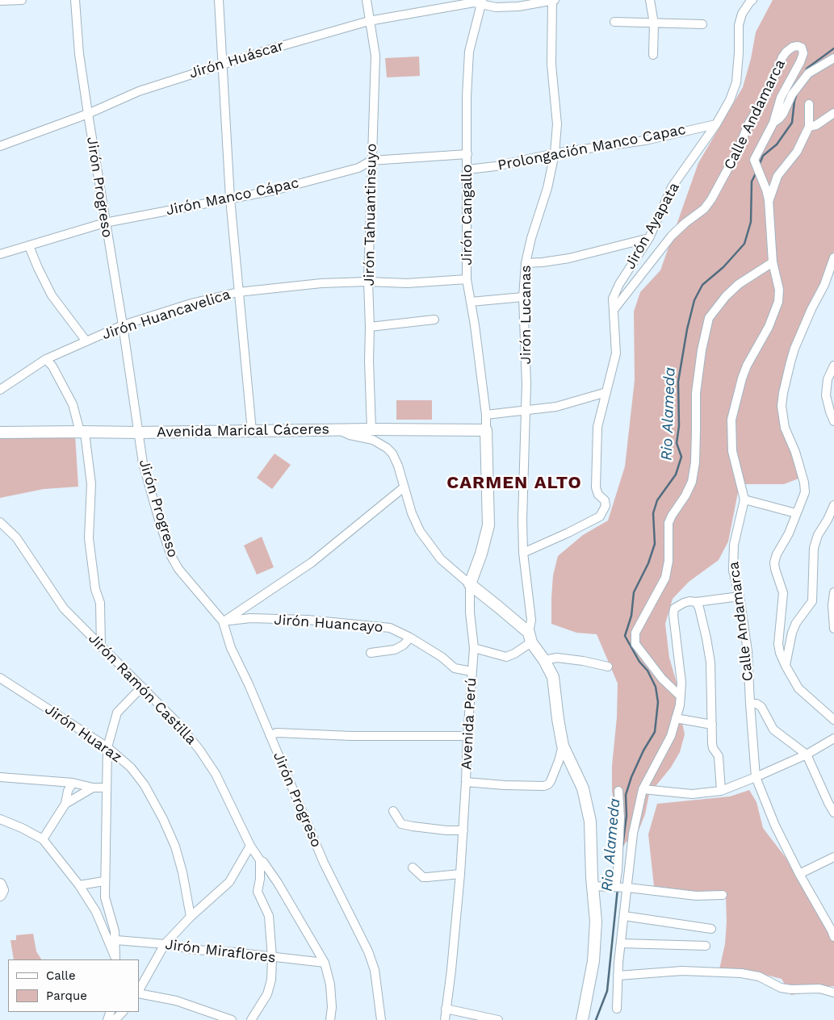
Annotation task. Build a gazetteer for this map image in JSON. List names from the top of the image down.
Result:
{
  "streets": {
    "street": [
      "Jirón Huáscar",
      "Calle Andamarca",
      "Prolongación Manco Capac",
      "Jirón Progreso",
      "Jirón Manco Cápac",
      "Jirón Tahuantinsuyo",
      "Jirón Cangallo",
      "Jirón Ayapata",
      "Jirón Huancavelica",
      "Jirón Lucanas",
      "Avenida Marical Cáceres",
      "Jirón Huancayo",
      "Jirón Ramón Castilla",
      "Avenida Perú",
      "Jirón Huaraz",
      "Jirón Miraflores"
    ]
  },
  "crossings": [
    ["Jirón Huáscar", "Jirón Progreso"],
    ["Jirón Huáscar", "Jirón Tahuantinsuyo"],
    ["Jirón Huáscar", "Jirón Cangallo"],
    ["Jirón Huáscar", "Jirón Lucanas"],
    ["Calle Andamarca", "Jirón Ayapata"],
    ["Prolongación Manco Capac", "Jirón Cangallo"],
    ["Prolongación Manco Capac", "Jirón Ayapata"],
    ["Prolongación Manco Capac", "Jirón Lucanas"],
    ["Jirón Progreso", "Jirón Manco Cápac"],
    ["Jirón Progreso", "Jirón Huancavelica"],
    ["Jirón Progreso", "Avenida Marical Cáceres"],
    ["Jirón Progreso", "Jirón Huancayo"],
    ["Jirón Manco Cápac", "Jirón Tahuantinsuyo"],
    ["Jirón Manco Cápac", "Jirón Cangallo"],
    ["Jirón Tahuantinsuyo", "Jirón Huancavelica"],
    ["Jirón Tahuantinsuyo", "Avenida Marical Cáceres"],
    ["Jirón Cangallo", "Jirón Huancavelica"],
    ["Jirón Cangallo", "Avenida Marical Cáceres"],
    ["Jirón Cangallo", "Avenida Perú"],
    ["Jirón Ayapata", "Jirón Lucanas"],
    ["Avenida Marical Cáceres", "Avenida Perú"],
    ["Jirón Huancayo", "Avenida Perú"],
    ["Jirón Ramón Castilla", "Jirón Miraflores"]
  ],
  "districts": ["CARMEN ALTO"],
  "water": ["Rio Alameda"],
  "legend": ["Calle", "Parque"]
}
